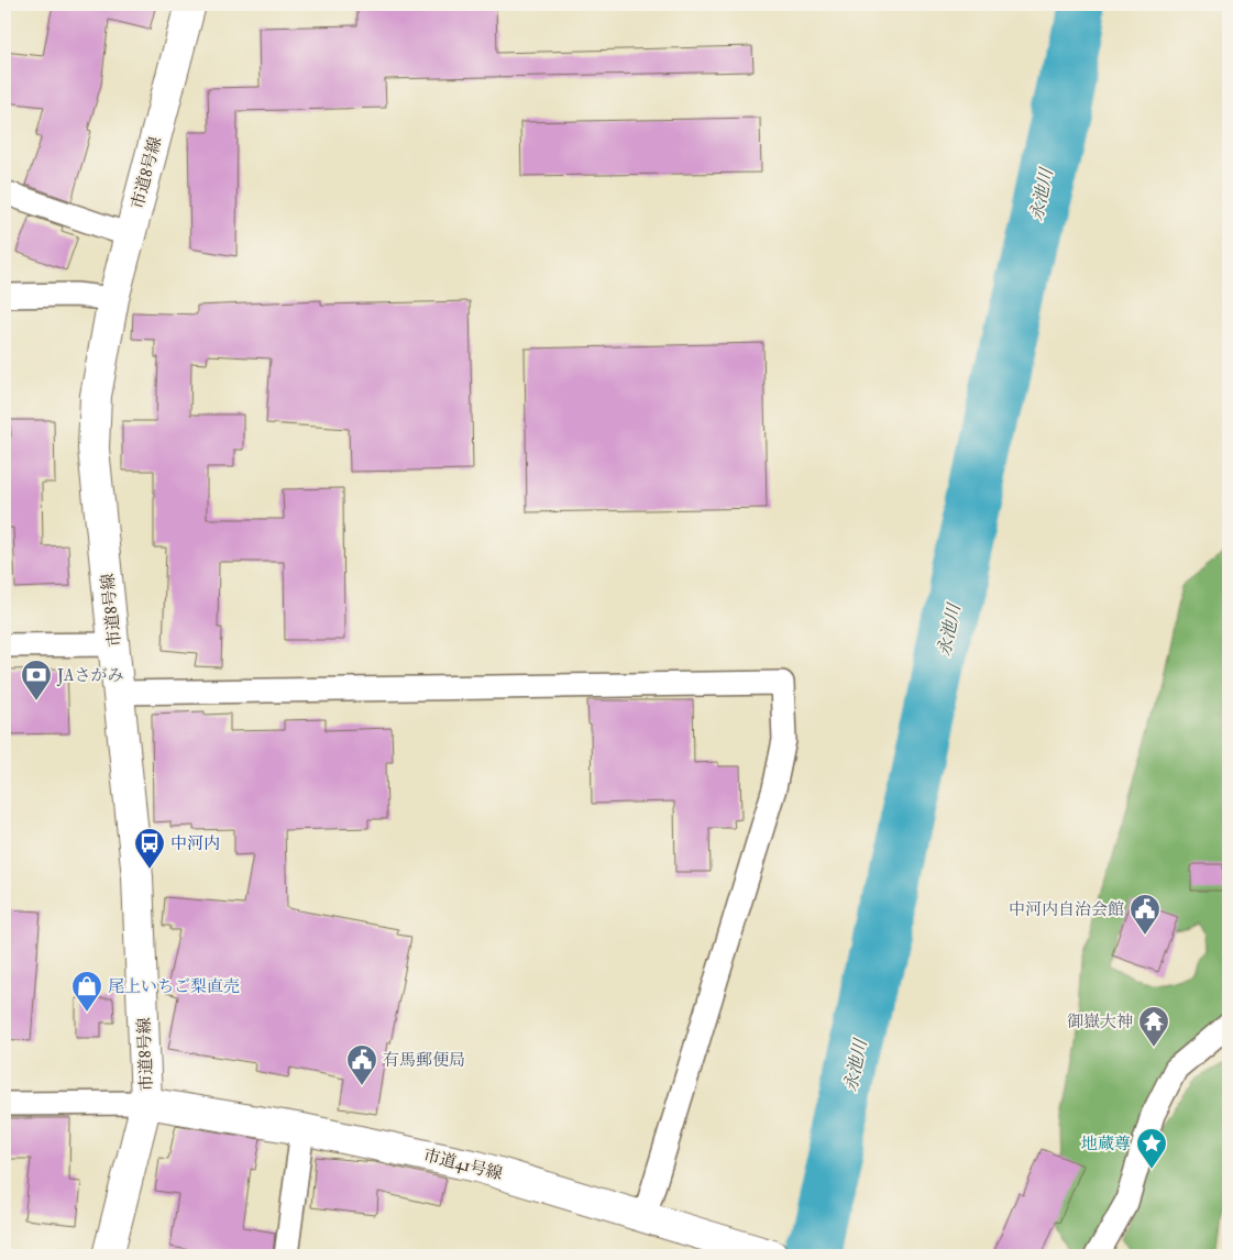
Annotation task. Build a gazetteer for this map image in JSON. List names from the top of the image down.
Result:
{
  "streets": {
    "street": ["市道8号線", "市道41号線"]
  },
  "crossings": [
    ["市道8号線", "市道41号線"]
  ],
  "water": ["永池川"],
  "places": {
    "bank": ["JAさがみ"],
    "bus stop": ["中河内"],
    "public building": ["中河内自治会館", "有馬郵便局"],
    "shop": ["尾上いちご梨直売"],
    "temple": ["御嶽大神"],
    "place": ["地蔵尊"]
  }
}
